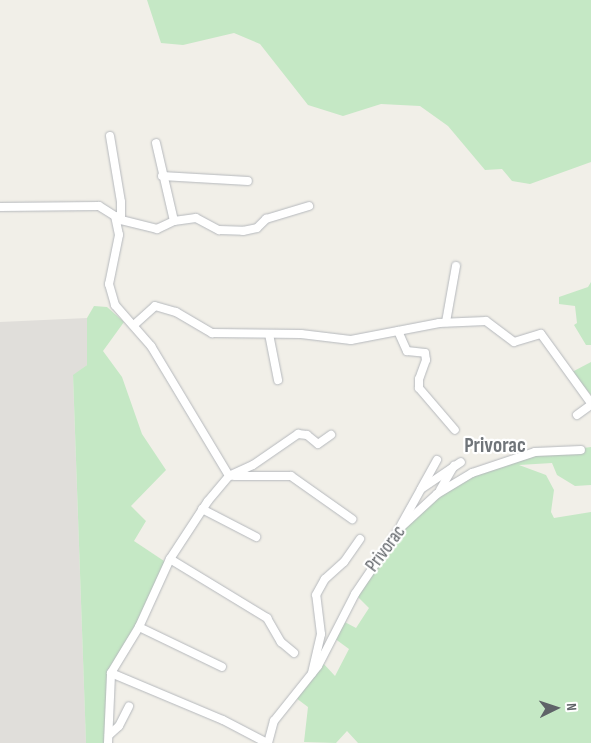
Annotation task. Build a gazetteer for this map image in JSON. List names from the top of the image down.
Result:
{
  "streets": {
    "street": ["Privorac"]
  },
  "districts": ["Privorac"],
  "north": "right"
}
